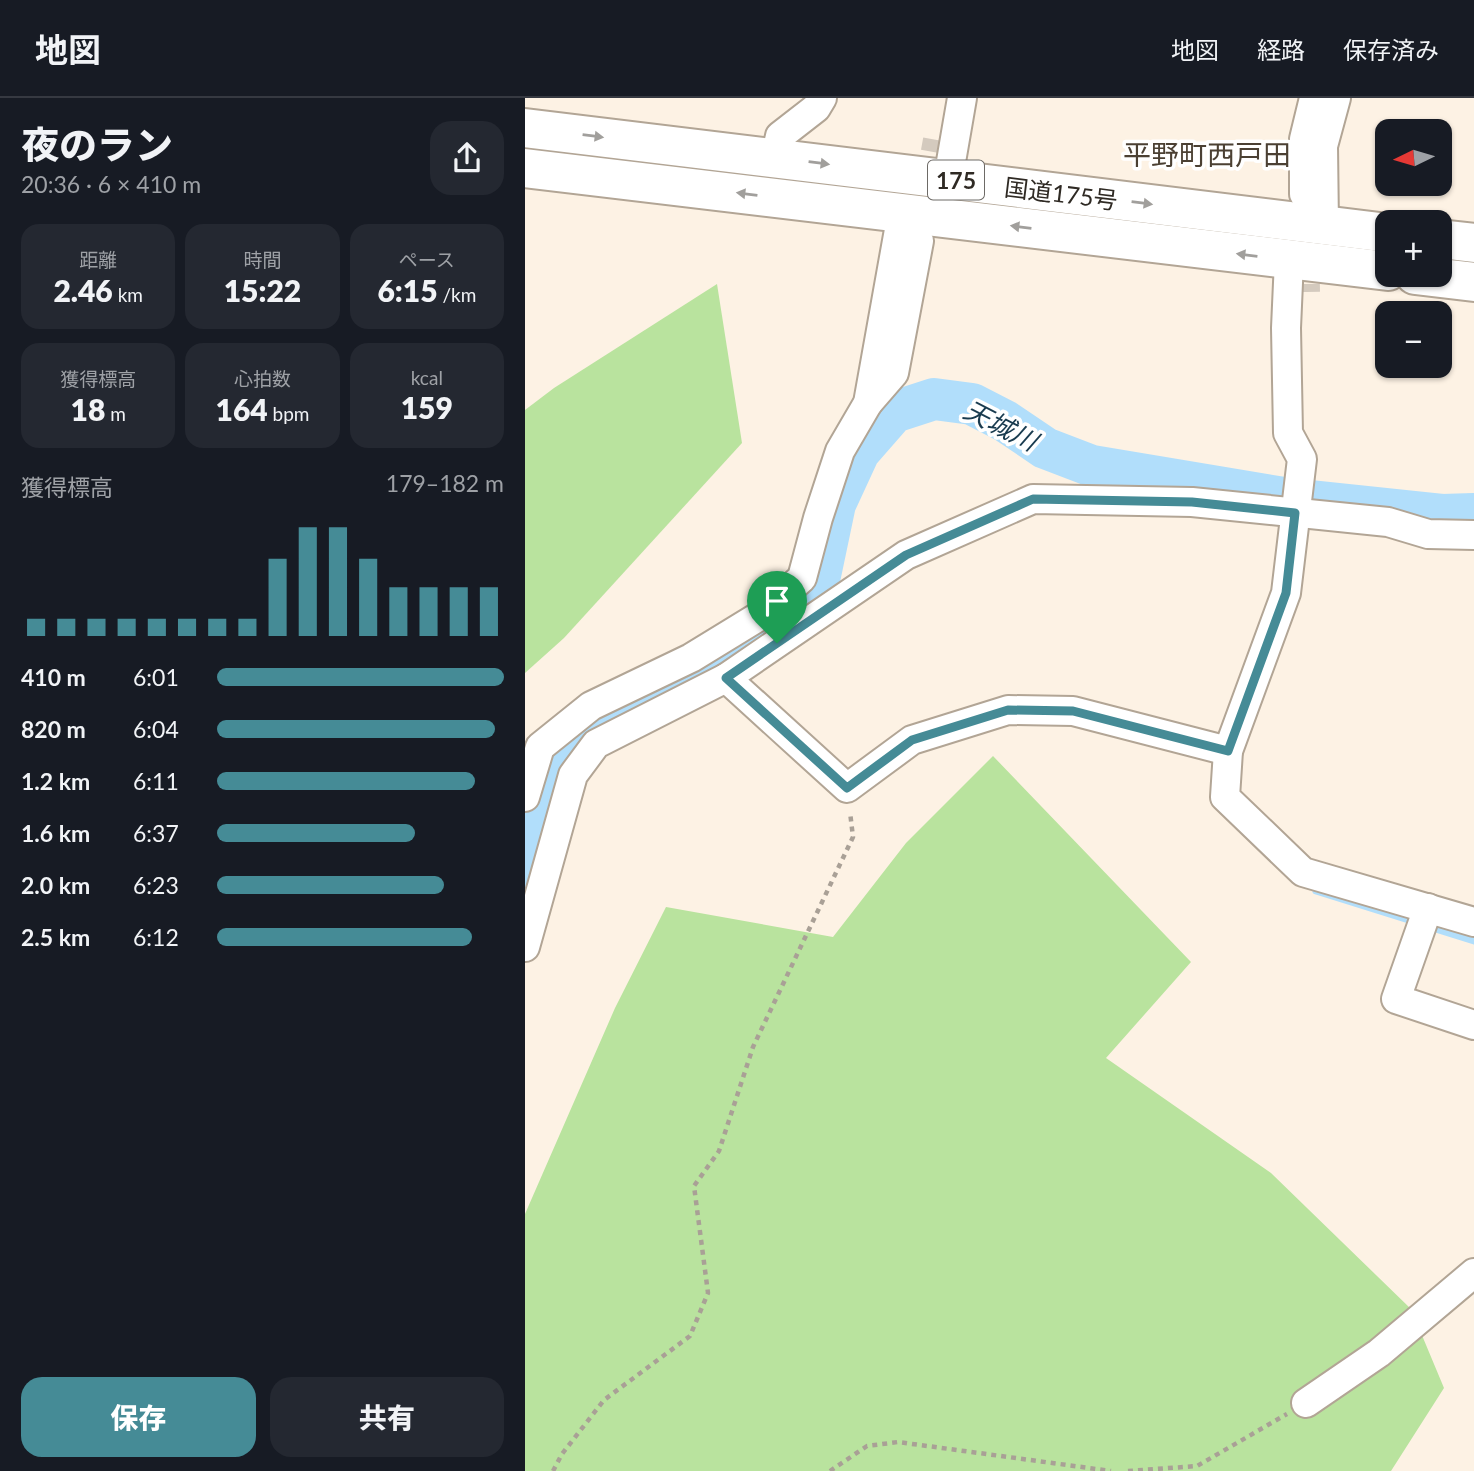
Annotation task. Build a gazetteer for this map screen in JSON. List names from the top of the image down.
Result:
{
  "streets": {
    "highway": ["175", "国道175号"]
  },
  "districts": ["平野町西戸田"],
  "water": ["天城川"],
  "north": "left",
  "page": {
    "header": "地図",
    "nav": ["地図", "経路", "保存済み"],
    "heading": ["夜のラン", "20:36 · 6 × 410 m"],
    "map_buttons": ["+", "−"],
    "stats": [
      ["距離", "2.46 km"],
      ["時間", "15:22"],
      ["ペース", "6:15 /km"],
      ["獲得標高", "18 m"],
      ["心拍数", "164 bpm"],
      ["kcal", "159"]
    ],
    "chart": ["獲得標高", "179–182 m"],
    "list": [
      {
        "name": "410 m",
        "note": "6:01"
      },
      {
        "name": "820 m",
        "note": "6:04"
      },
      {
        "name": "1.2 km",
        "note": "6:11"
      },
      {
        "name": "1.6 km",
        "note": "6:37"
      },
      {
        "name": "2.0 km",
        "note": "6:23"
      },
      {
        "name": "2.5 km",
        "note": "6:12"
      }
    ],
    "buttons": ["保存", "共有"]
  }
}
